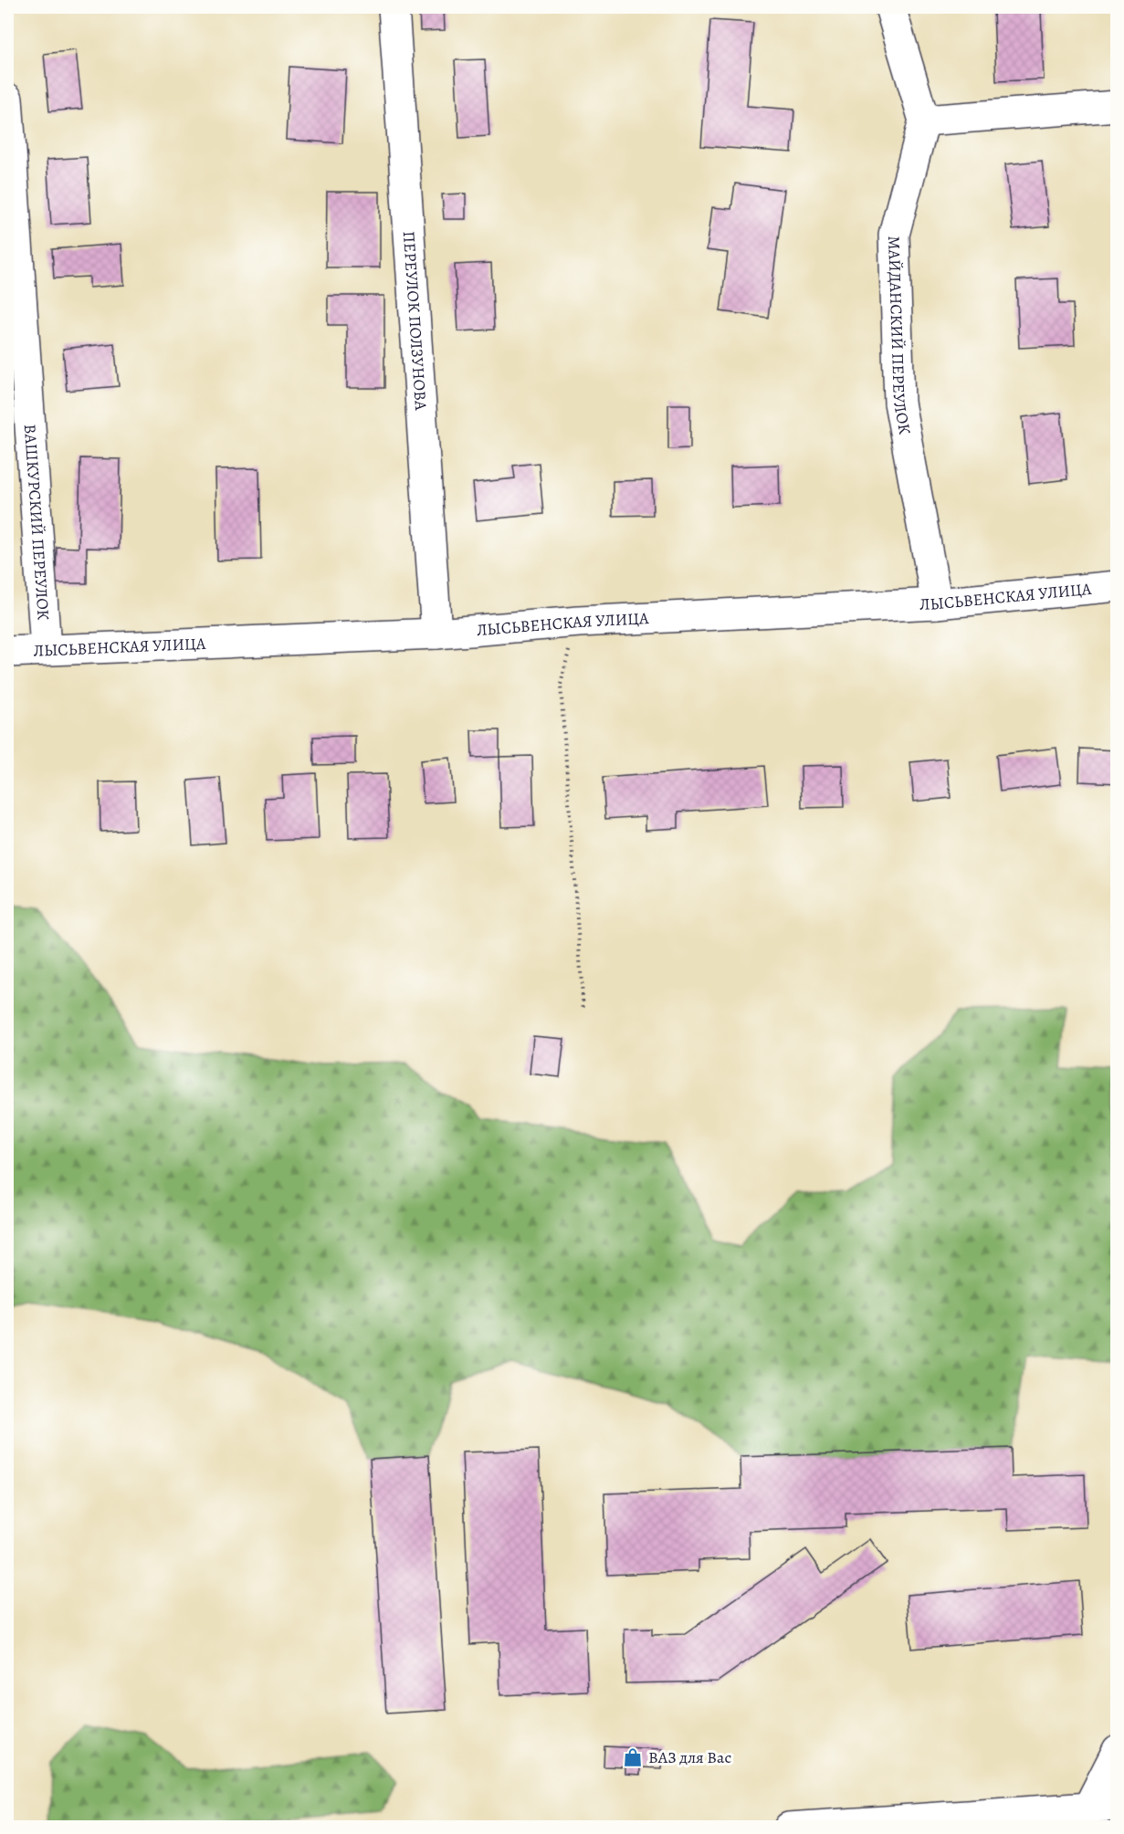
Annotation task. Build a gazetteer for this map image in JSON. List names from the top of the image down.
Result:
{
  "streets": {
    "street": [
      "ПЕРЕУЛОК ПОЛЗУНОВА",
      "МАЙДАНСКИЙ ПЕРЕУЛОК",
      "ВАШКУРСКИЙ ПЕРЕУЛОК",
      "ЛЫСЬВЕНСКАЯ УЛИЦА"
    ]
  },
  "crossings": [
    ["ПЕРЕУЛОК ПОЛЗУНОВА", "ЛЫСЬВЕНСКАЯ УЛИЦА"],
    ["МАЙДАНСКИЙ ПЕРЕУЛОК", "ЛЫСЬВЕНСКАЯ УЛИЦА"],
    ["ВАШКУРСКИЙ ПЕРЕУЛОК", "ЛЫСЬВЕНСКАЯ УЛИЦА"]
  ],
  "places": {
    "shop": ["ВАЗ для Вас"]
  }
}
